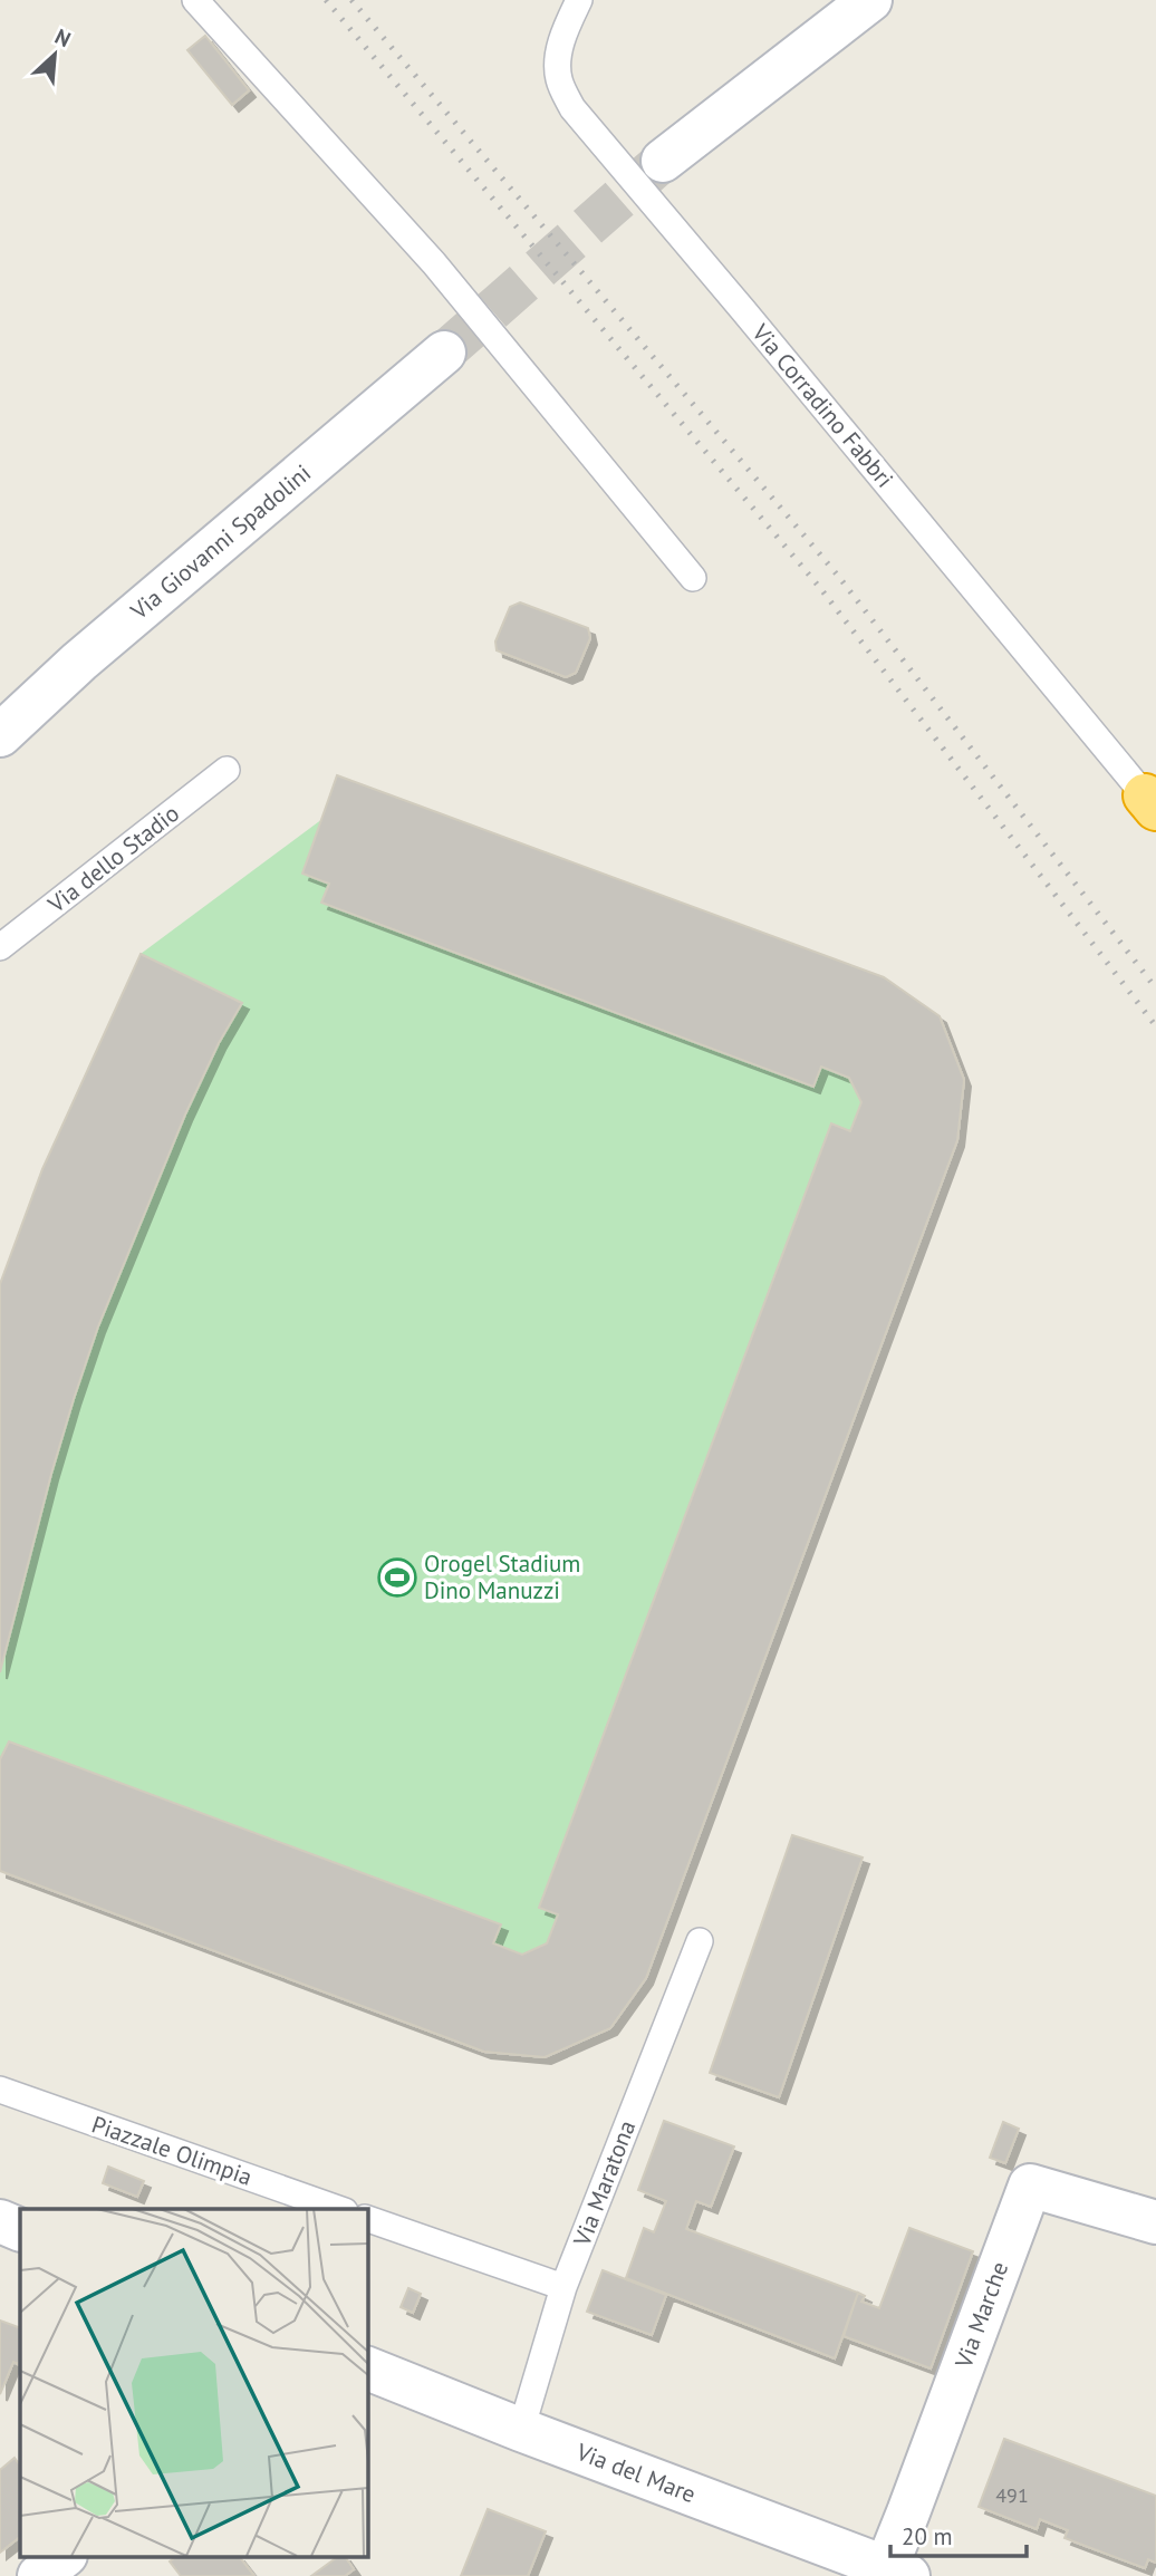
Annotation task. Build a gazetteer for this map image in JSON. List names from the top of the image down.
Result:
{
  "streets": {
    "street": ["Via Giovanni Spadolini", "Via Marche", "Via del Mare"],
    "lane": [
      "Via Corradino Fabbri",
      "Via dello Stadio",
      "Piazzale Olimpia",
      "Via Maratona"
    ]
  },
  "crossings": [
    ["Via Maratona", "Via del Mare"],
    ["Via Marche", "Via del Mare"]
  ],
  "places": {
    "sports": ["Orogel Stadium Dino Manuzzi"]
  },
  "house_numbers": ["491"],
  "scale_bar": "20 m",
  "north": "top right"
}
